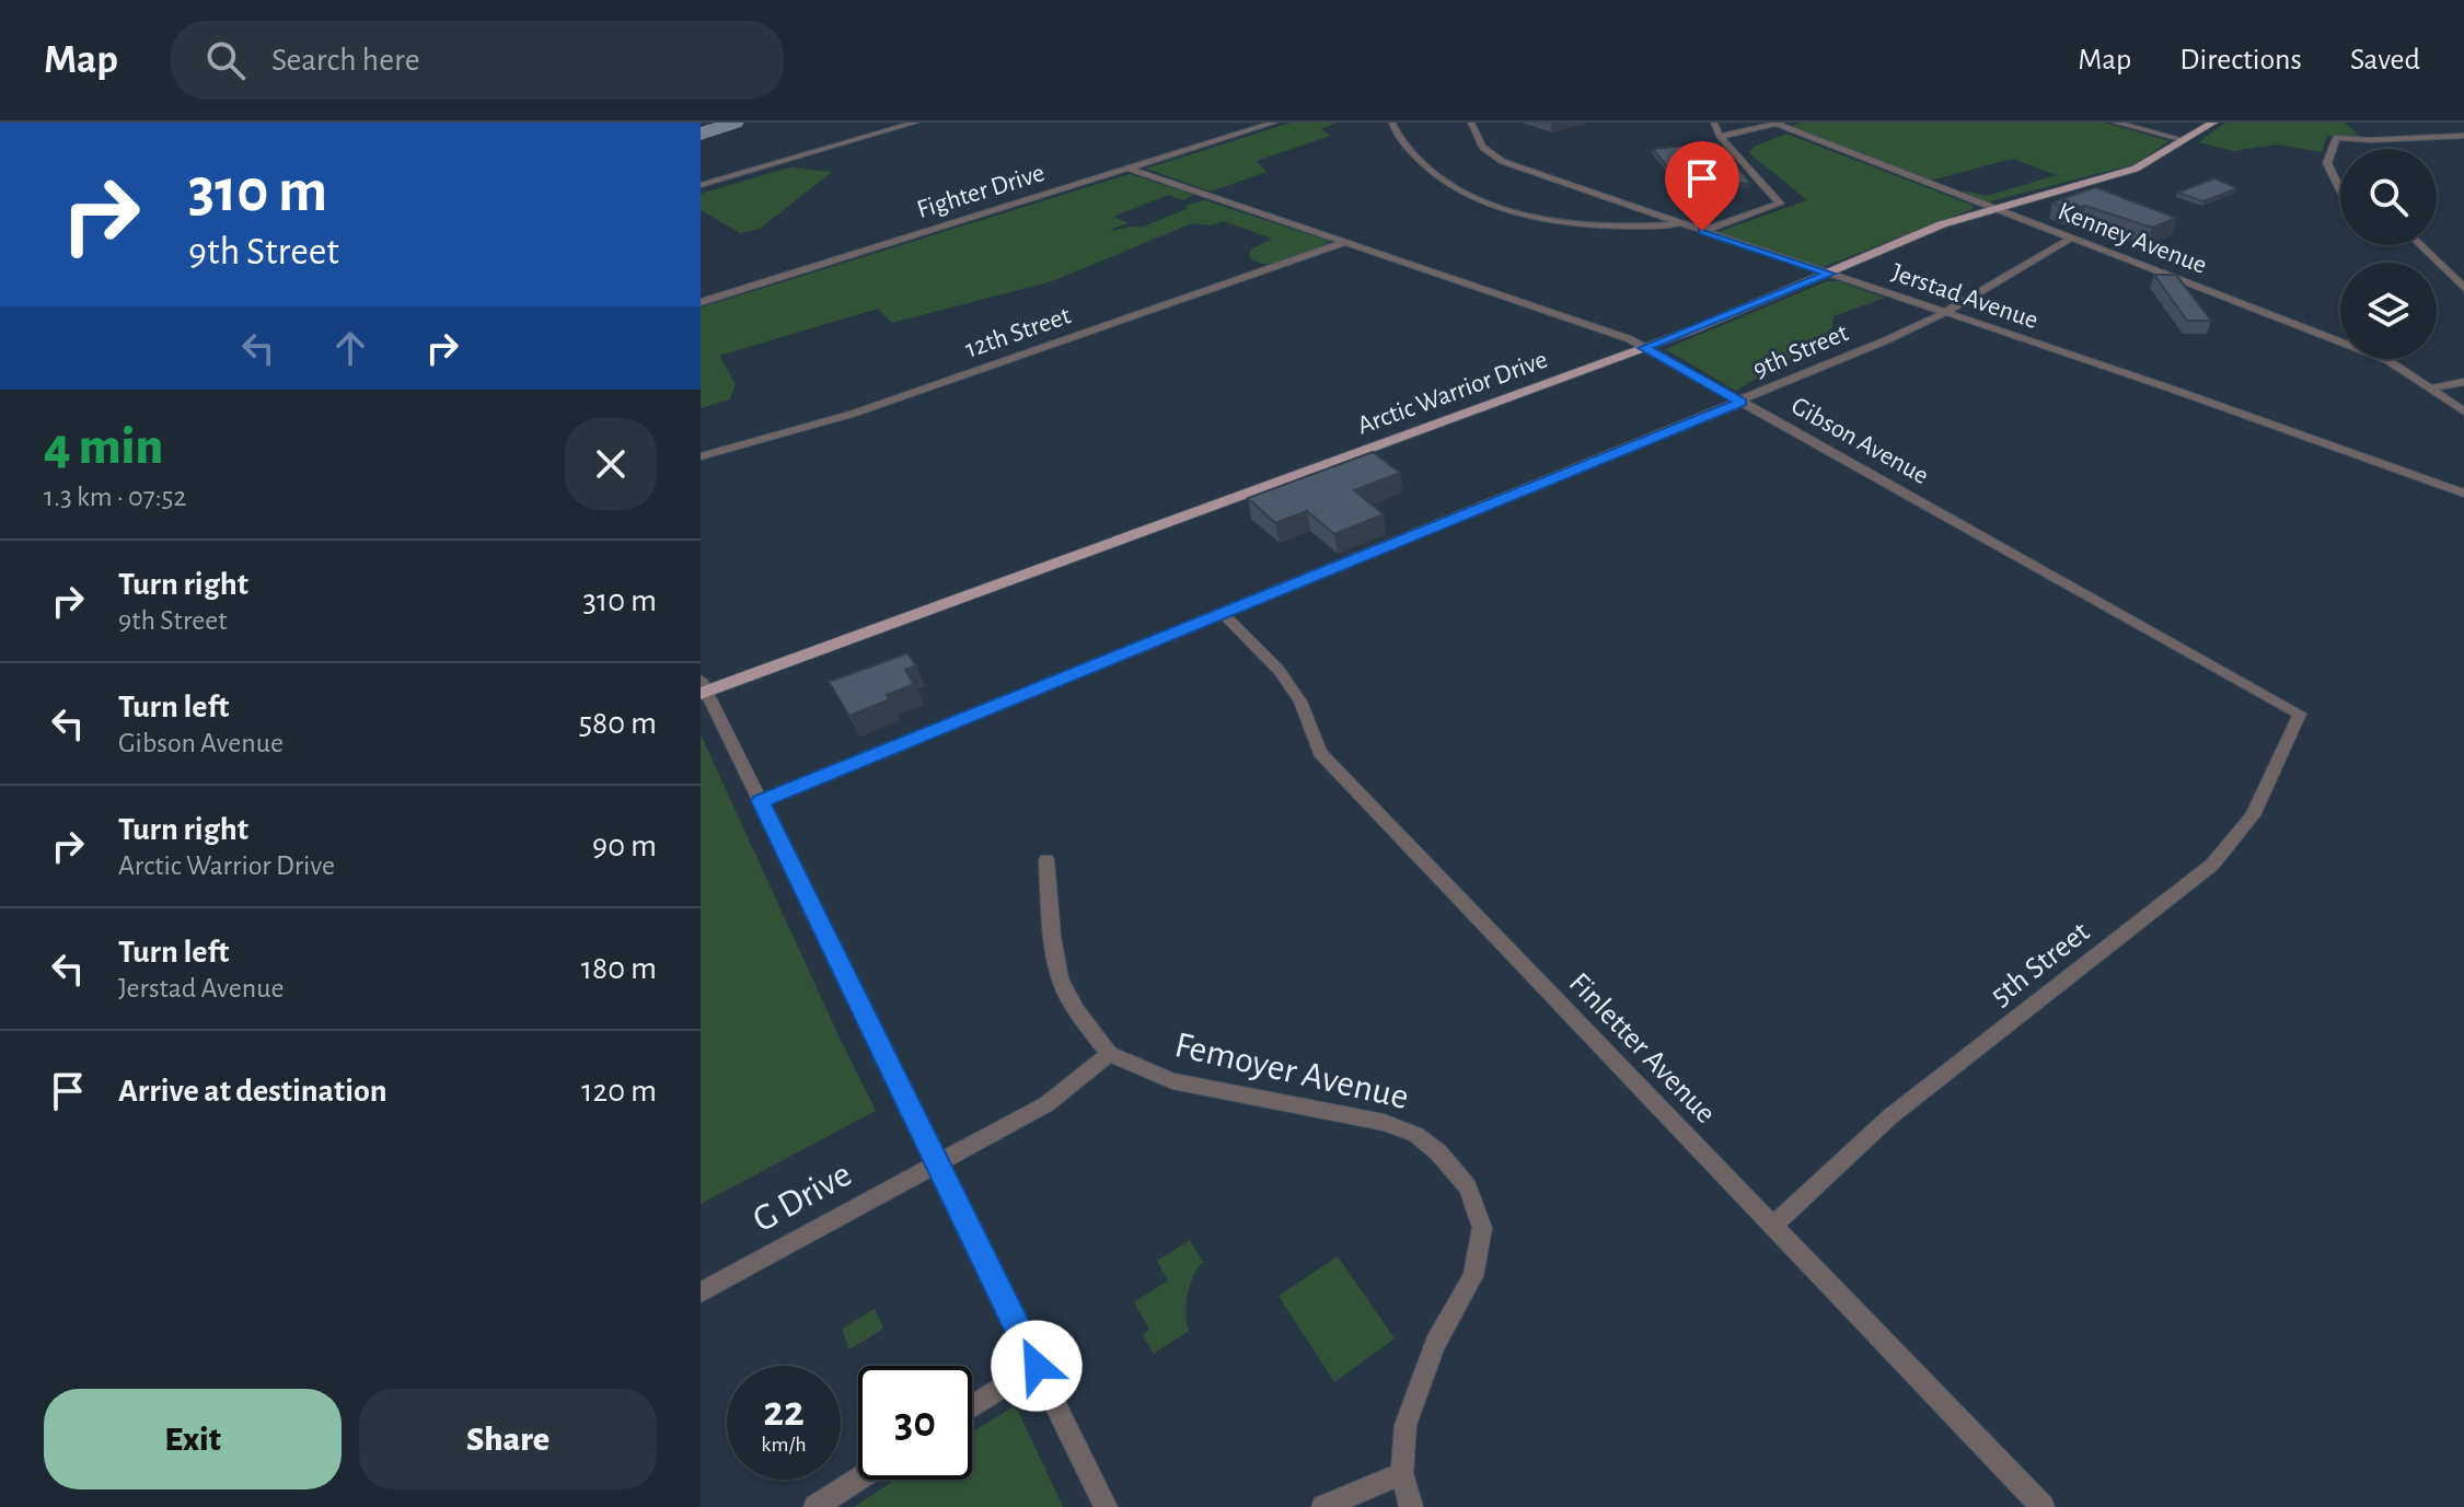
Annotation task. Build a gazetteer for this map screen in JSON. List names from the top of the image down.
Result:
{
  "streets": {
    "main road": ["Arctic Warrior Drive"],
    "street": [
      "Fighter Drive",
      "Kenney Avenue",
      "Jerstad Avenue",
      "12th Street",
      "9th Street",
      "Gibson Avenue",
      "5th Street",
      "Finletter Avenue",
      "Femoyer Avenue",
      "G Drive"
    ]
  },
  "crossings": [
    ["Fighter Drive", "Gibson Avenue"],
    ["Kenney Avenue", "9th Street"],
    ["Kenney Avenue", "Arctic Warrior Drive"],
    ["Jerstad Avenue", "9th Street"],
    ["Jerstad Avenue", "Arctic Warrior Drive"],
    ["12th Street", "Gibson Avenue"],
    ["9th Street", "Gibson Avenue"],
    ["9th Street", "Finletter Avenue"],
    ["Arctic Warrior Drive", "Gibson Avenue"],
    ["Gibson Avenue", "5th Street"],
    ["5th Street", "Finletter Avenue"],
    ["Femoyer Avenue", "G Drive"]
  ],
  "page": {
    "header": "Map",
    "search": "Search here",
    "nav": ["Map", "Directions", "Saved"],
    "turn": ["310 m", "9th Street"],
    "heading": ["4 min", "1.3 km · 07:52"],
    "list": [
      {
        "name": "Turn right",
        "note": "9th Street",
        "value": "310 m"
      },
      {
        "name": "Turn left",
        "note": "Gibson Avenue",
        "value": "580 m"
      },
      {
        "name": "Turn right",
        "note": "Arctic Warrior Drive",
        "value": "90 m"
      },
      {
        "name": "Turn left",
        "note": "Jerstad Avenue",
        "value": "180 m"
      },
      {
        "name": "Arrive at destination",
        "value": "120 m"
      }
    ],
    "speed": "22 km/h",
    "limit": "30",
    "buttons": ["Exit", "Share"]
  }
}
